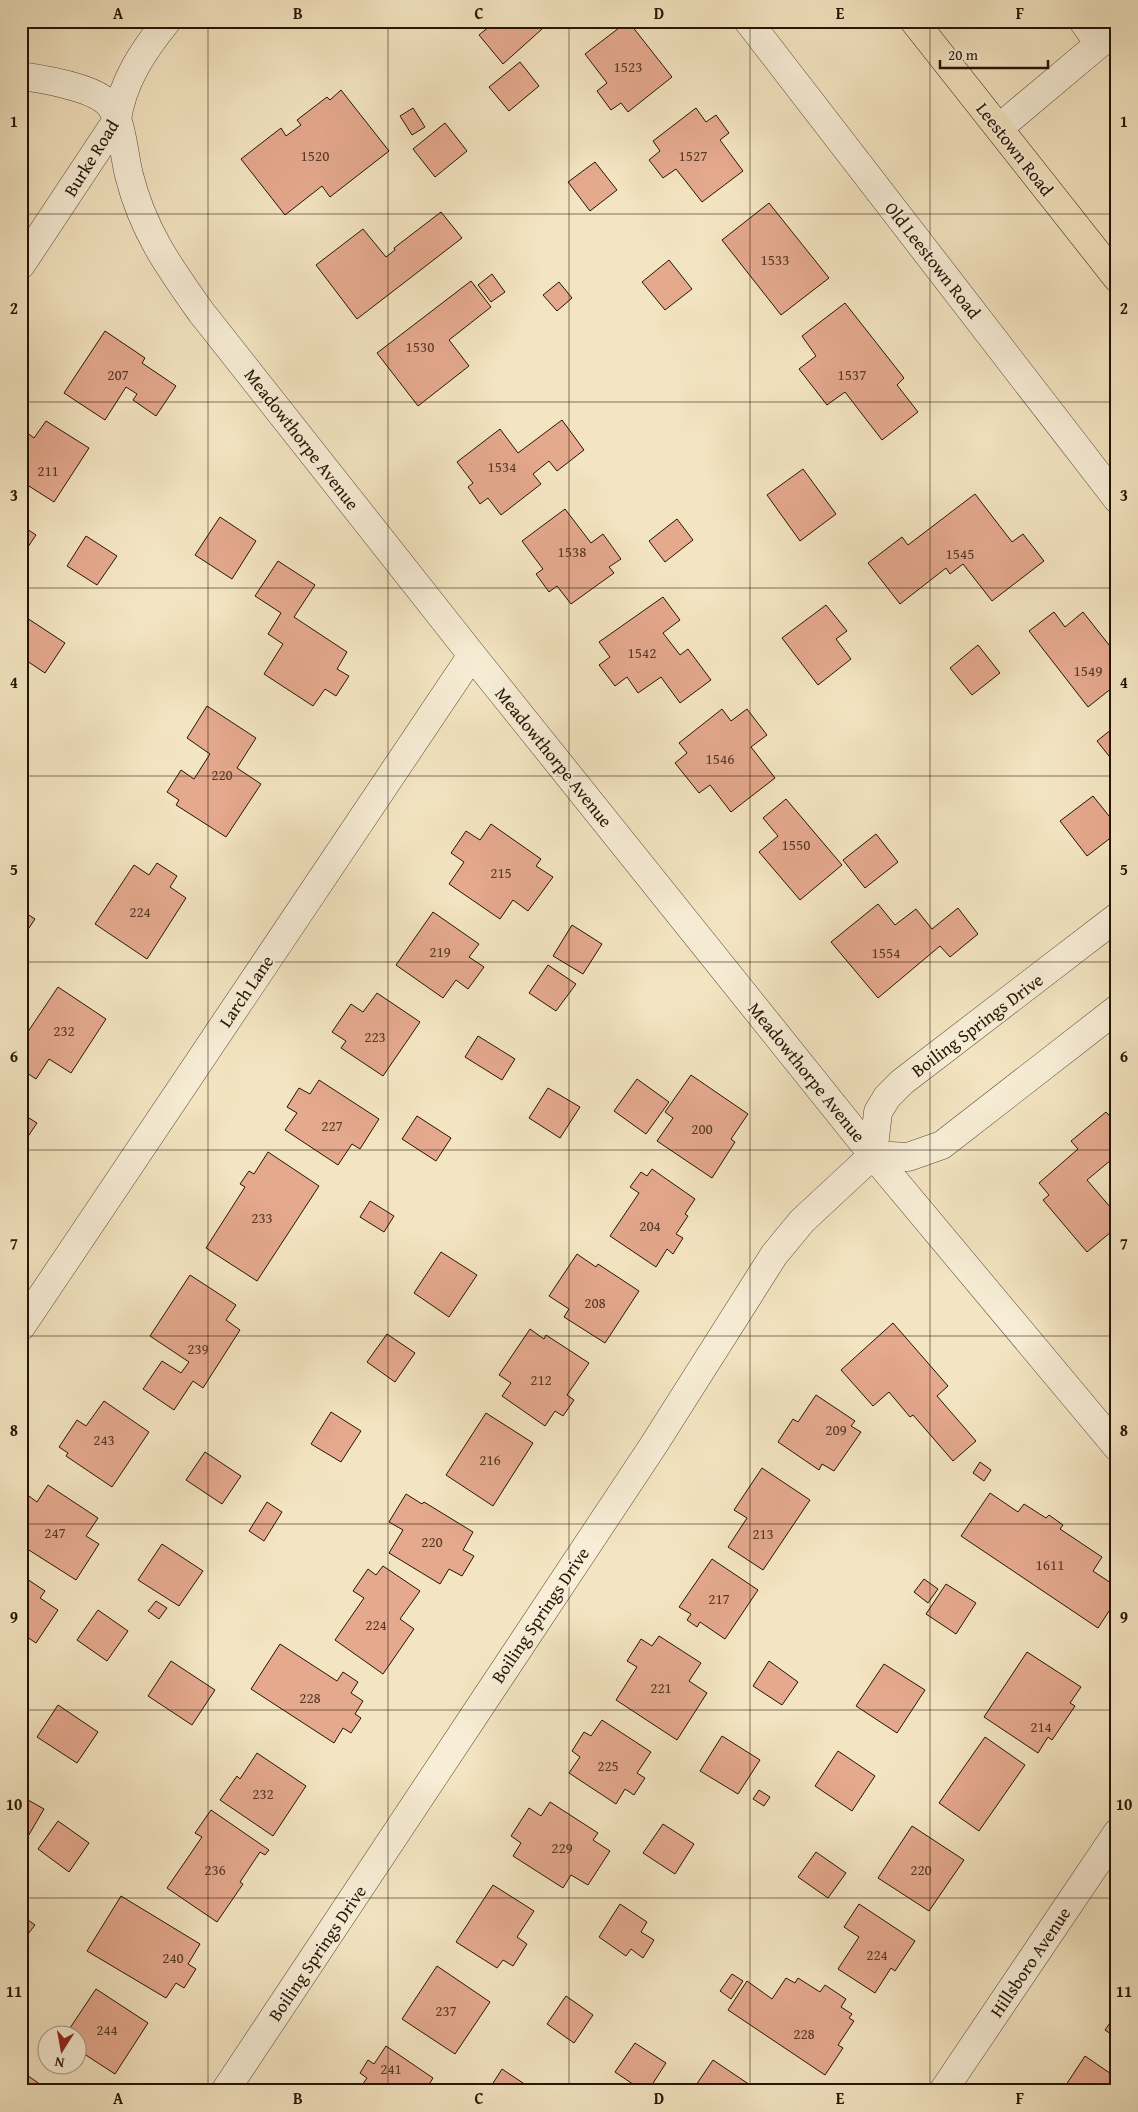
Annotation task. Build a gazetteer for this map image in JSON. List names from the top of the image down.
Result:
{
  "streets": {
    "main road": ["Leestown Road"],
    "street": [
      "Burke Road",
      "Old Leestown Road",
      "Meadowthorpe Avenue",
      "Larch Lane",
      "Boiling Springs Drive",
      "Hillsboro Avenue"
    ]
  },
  "crossings": [
    ["Burke Road", "Meadowthorpe Avenue"],
    ["Meadowthorpe Avenue", "Larch Lane"],
    ["Meadowthorpe Avenue", "Boiling Springs Drive"]
  ],
  "house_numbers": [
    "1523",
    "1520",
    "1527",
    "1533",
    "1530",
    "207",
    "1537",
    "1534",
    "211",
    "1538",
    "1545",
    "1542",
    "1549",
    "1546",
    "220",
    "1550",
    "215",
    "224",
    "219",
    "1554",
    "232",
    "223",
    "227",
    "200",
    "233",
    "204",
    "208",
    "239",
    "212",
    "209",
    "243",
    "216",
    "247",
    "213",
    "220",
    "1611",
    "217",
    "224",
    "221",
    "228",
    "214",
    "225",
    "232",
    "229",
    "236",
    "220",
    "224",
    "240",
    "237",
    "244",
    "228",
    "241"
  ],
  "scale_bar": "20 m",
  "north": "bottom",
  "grid": {
    "columns": [
      "A",
      "B",
      "C",
      "D",
      "E",
      "F"
    ],
    "rows": [
      "1",
      "2",
      "3",
      "4",
      "5",
      "6",
      "7",
      "8",
      "9",
      "10",
      "11"
    ]
  }
}
